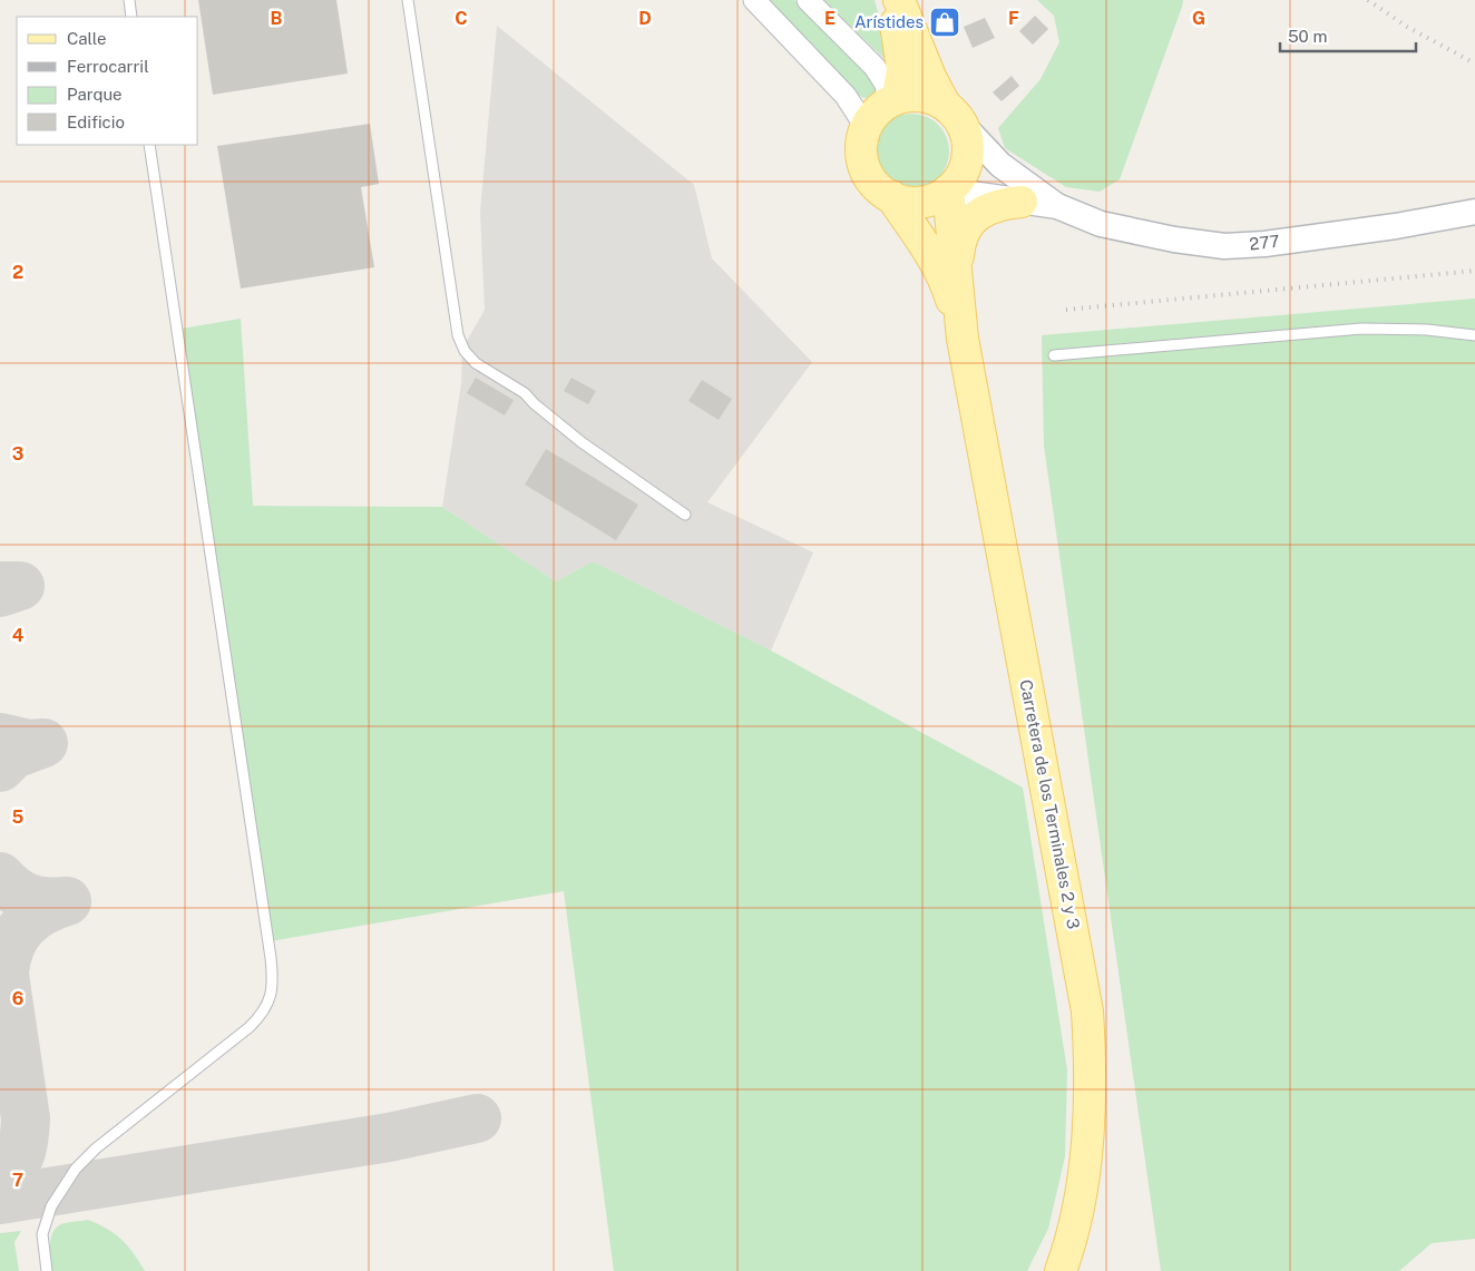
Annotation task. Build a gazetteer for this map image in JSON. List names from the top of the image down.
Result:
{
  "streets": {
    "main road": ["Carretera de los Terminales 2 y 3"],
    "street": ["277"]
  },
  "crossings": [
    ["277", "Carretera de los Terminales 2 y 3"]
  ],
  "places": {
    "shop": ["Arístides"]
  },
  "legend": [
    "Calle",
    "Ferrocarril",
    "Parque",
    "Edificio"
  ],
  "scale_bar": "50 m",
  "grid": {
    "columns": [
      "B",
      "C",
      "D",
      "E",
      "F",
      "G"
    ],
    "rows": [
      "2",
      "3",
      "4",
      "5",
      "6",
      "7"
    ]
  }
}
